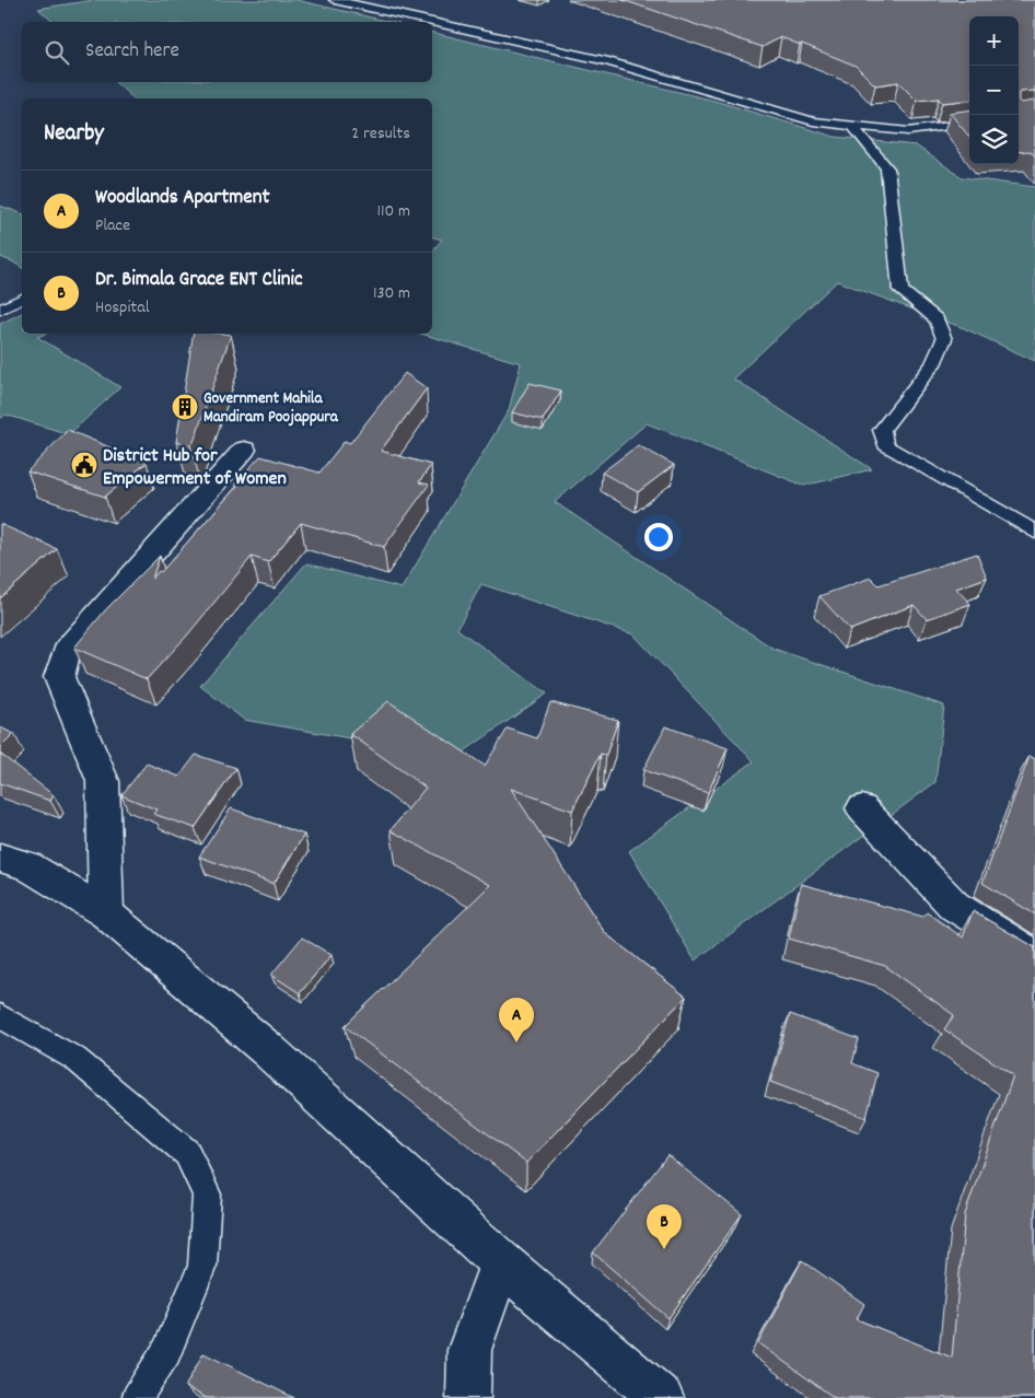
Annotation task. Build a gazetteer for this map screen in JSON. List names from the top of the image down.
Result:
{
  "places": {
    "building": ["Government Mahila Mandiram Poojappura"],
    "public building": ["District Hub for Empowerment of Women"]
  },
  "page": {
    "map_buttons": ["+", "−"],
    "search": "Search here",
    "heading": ["Nearby", "2 results"],
    "list": [
      {
        "mark": "A",
        "name": "Woodlands Apartment",
        "note": "Place",
        "value": "110 m"
      },
      {
        "mark": "B",
        "name": "Dr. Bimala Grace ENT Clinic",
        "note": "Hospital",
        "value": "130 m"
      }
    ],
    "pins": ["A", "B"]
  }
}
